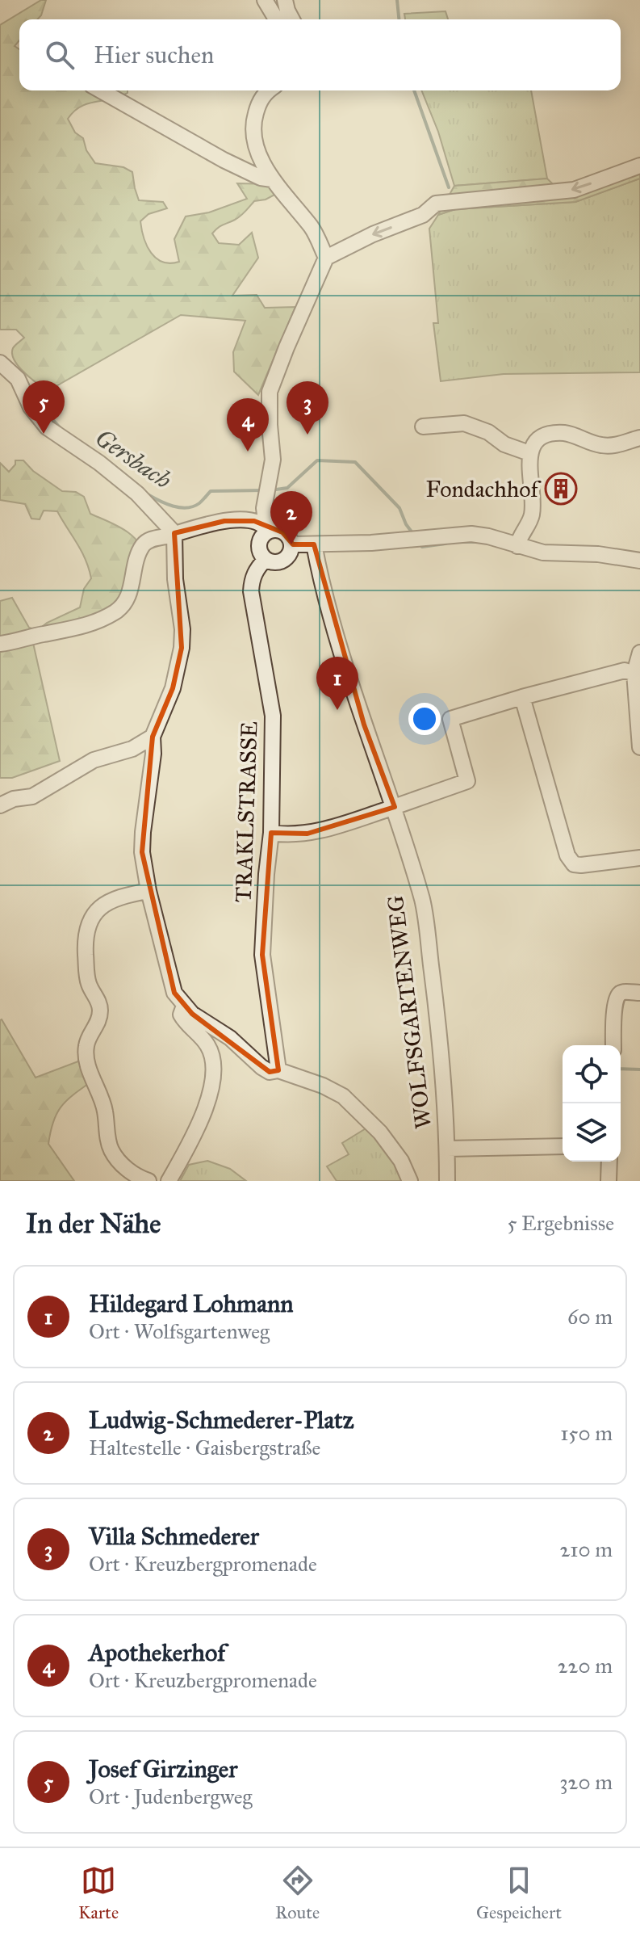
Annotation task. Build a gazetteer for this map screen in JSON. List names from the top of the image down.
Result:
{
  "streets": {
    "street": ["TRAKLSTRASSE", "WOLFSGARTENWEG"]
  },
  "water": ["Gersbach"],
  "places": {
    "building": ["Fondachhof"]
  },
  "page": {
    "search": "Hier suchen",
    "pins": [
      "5",
      "3",
      "4",
      "2",
      "1"
    ],
    "heading": ["In der Nähe", "5 Ergebnisse"],
    "list": [
      {
        "mark": "1",
        "name": "Hildegard Lohmann",
        "note": "Ort · Wolfsgartenweg",
        "value": "60 m"
      },
      {
        "mark": "2",
        "name": "Ludwig-Schmederer-Platz",
        "note": "Haltestelle · Gaisbergstraße",
        "value": "150 m"
      },
      {
        "mark": "3",
        "name": "Villa Schmederer",
        "note": "Ort · Kreuzbergpromenade",
        "value": "210 m"
      },
      {
        "mark": "4",
        "name": "Apothekerhof",
        "note": "Ort · Kreuzbergpromenade",
        "value": "220 m"
      },
      {
        "mark": "5",
        "name": "Josef Girzinger",
        "note": "Ort · Judenbergweg",
        "value": "320 m"
      }
    ],
    "nav": ["Karte", "Route", "Gespeichert"]
  }
}
